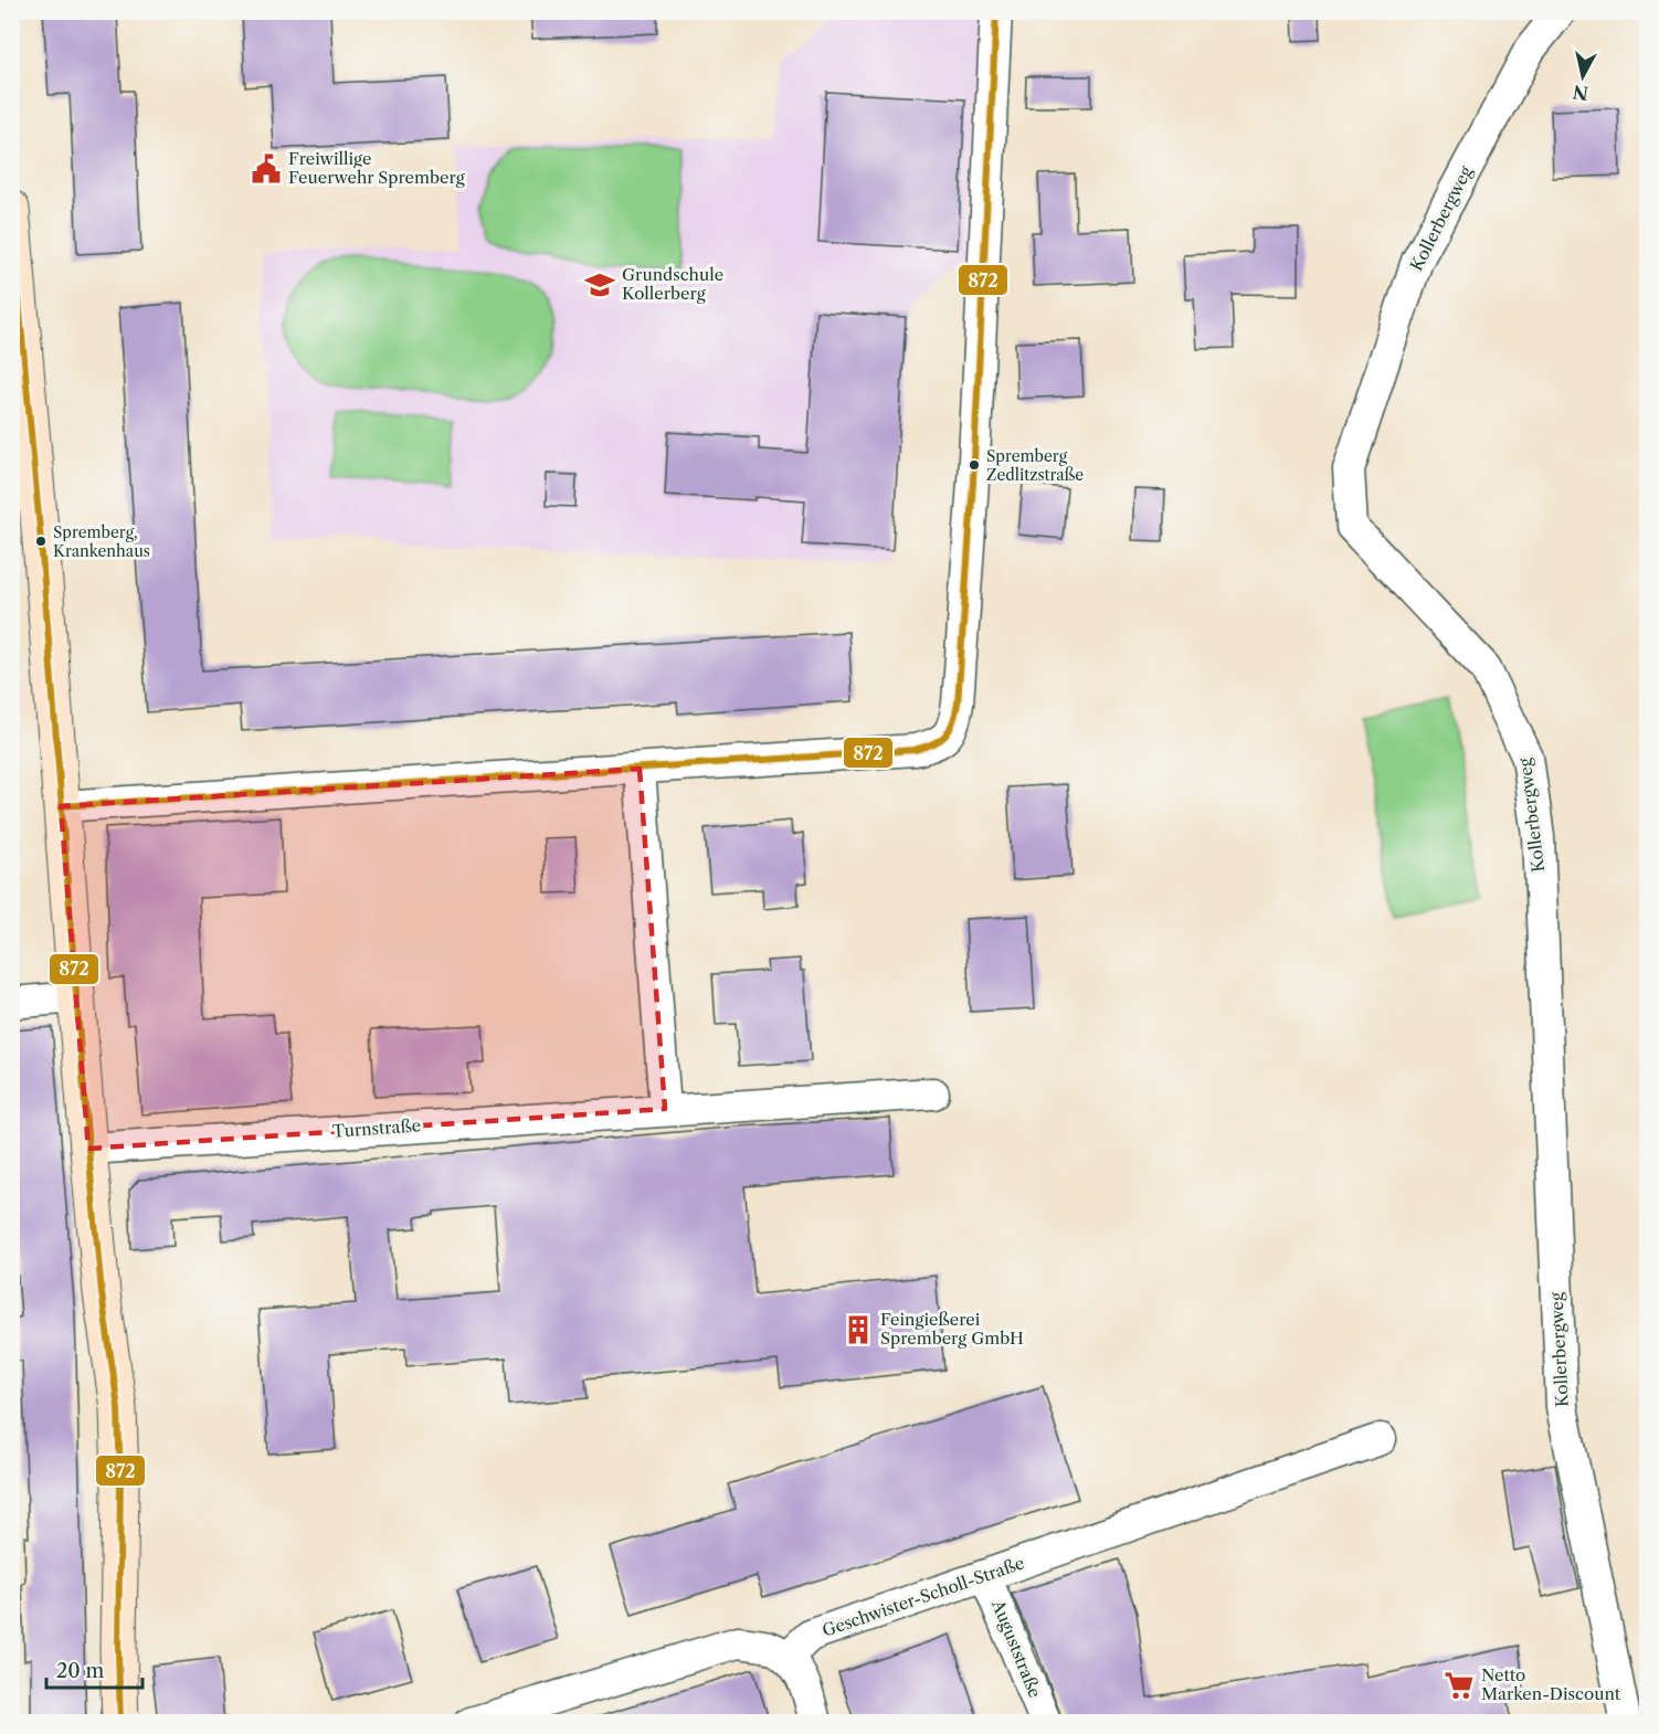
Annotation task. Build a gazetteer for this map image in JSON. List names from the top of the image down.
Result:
{
  "streets": {
    "street": [
      "Kollerbergweg",
      "Turnstraße",
      "Geschwister-Scholl-Straße",
      "Auguststraße"
    ]
  },
  "crossings": [
    ["Geschwister-Scholl-Straße", "Auguststraße"]
  ],
  "places": {
    "public building": ["Freiwillige Feuerwehr Spremberg"],
    "school or university": ["Grundschule Kollerberg"],
    "other": ["Spremberg Zedlitzstraße", "Spremberg, Krankenhaus"],
    "building": ["Feingießerei Spremberg GmbH"],
    "supermarket": ["Netto Marken-Discount"]
  },
  "lines": ["transit line 872"],
  "scale_bar": "20 m",
  "north": "bottom"
}
